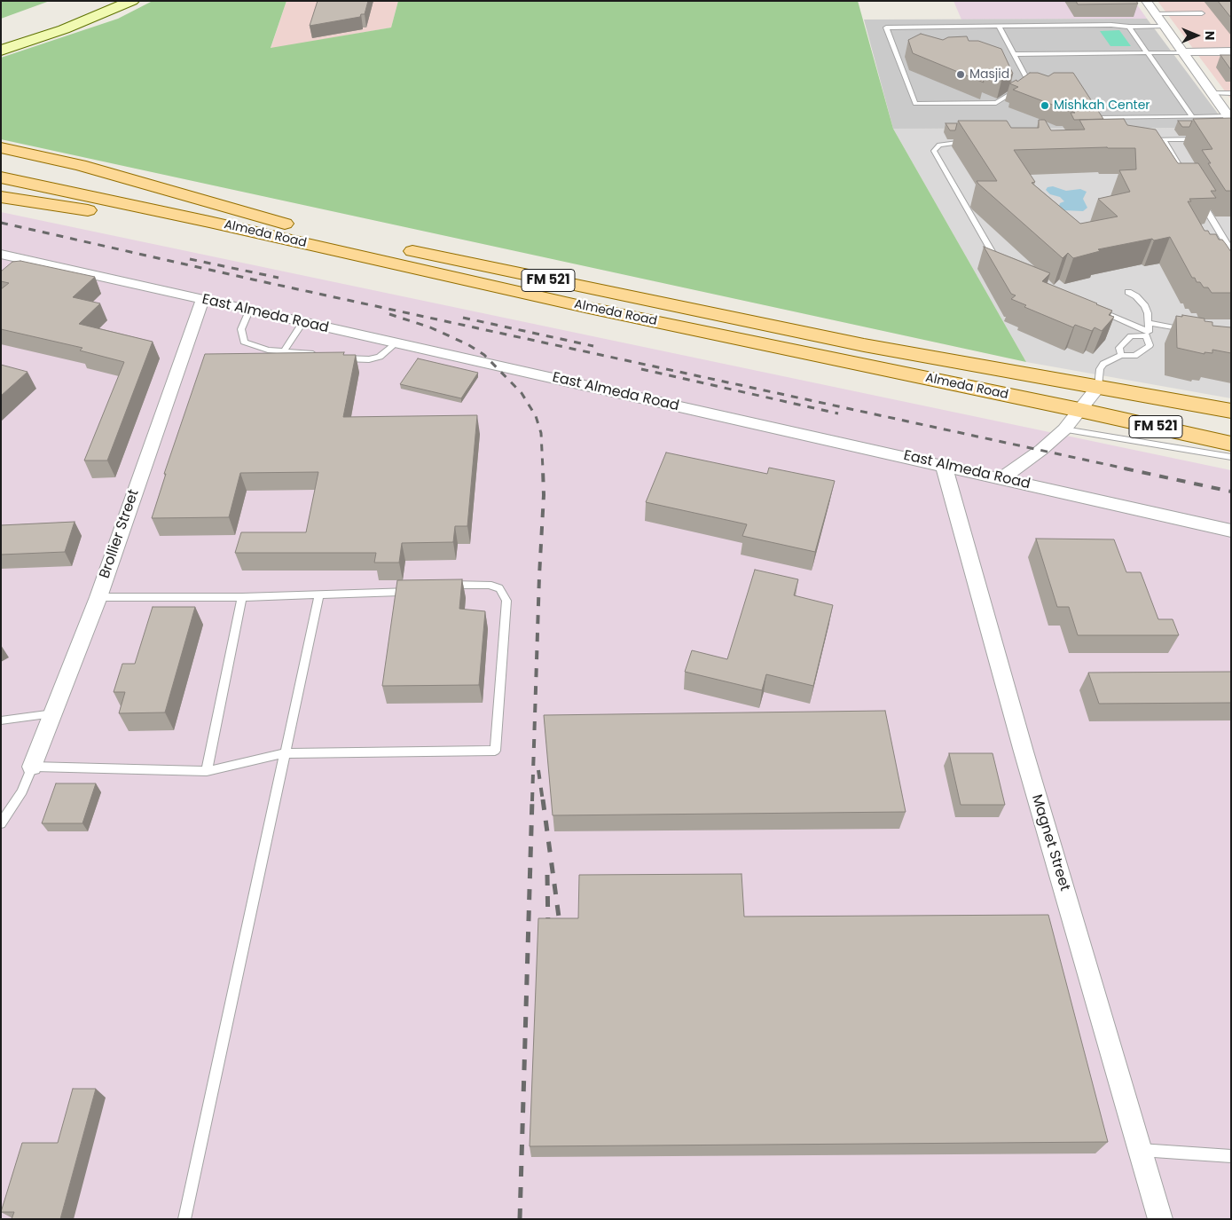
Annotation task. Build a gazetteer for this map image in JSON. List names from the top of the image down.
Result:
{
  "streets": {
    "main road": ["Almeda Road", "FM 521"],
    "street": ["East Almeda Road", "Brollier Street", "Magnet Street"]
  },
  "crossings": [
    ["East Almeda Road", "Brollier Street"],
    ["East Almeda Road", "Magnet Street"]
  ],
  "places": ["Masjid", "Mishkah Center"],
  "north": "right"
}
